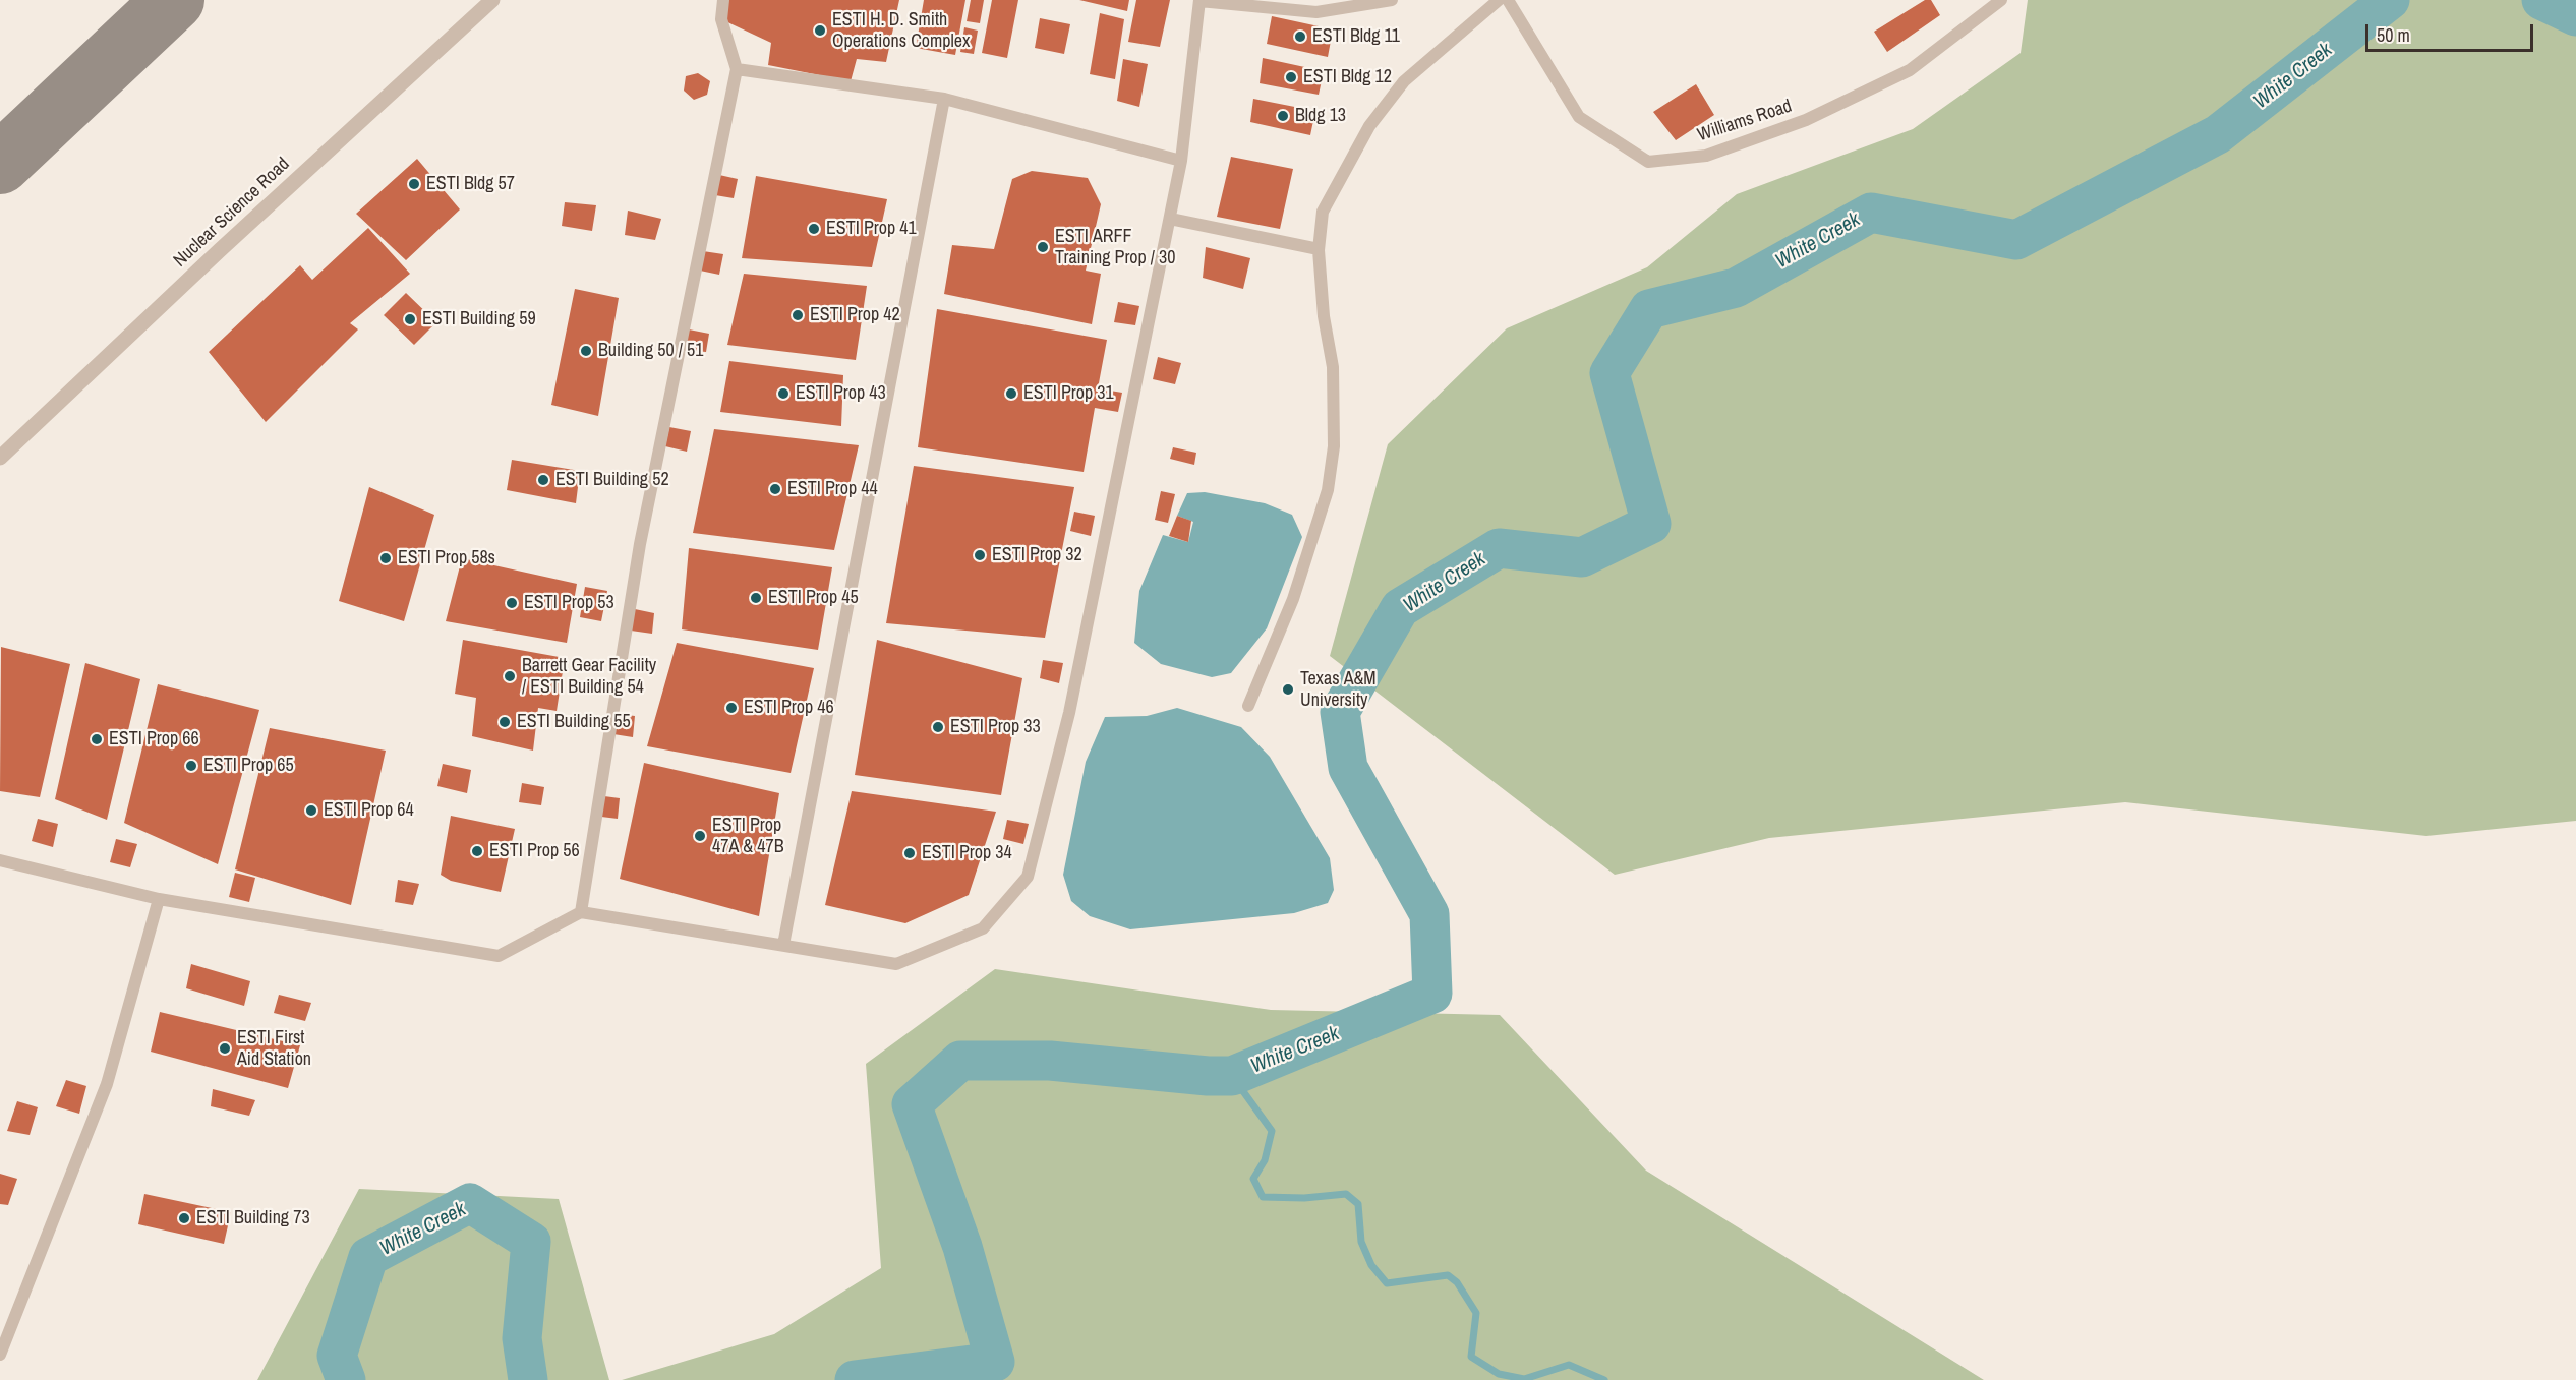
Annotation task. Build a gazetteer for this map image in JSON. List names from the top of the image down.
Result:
{
  "streets": {
    "street": ["Nuclear Science Road"],
    "lane": ["Williams Road"]
  },
  "water": ["White Creek"],
  "places": [
    "ESTI H. D. Smith Operations Complex",
    "ESTI Bldg 11",
    "ESTI Bldg 12",
    "Bldg 13",
    "ESTI Bldg 57",
    "ESTI Prop 41",
    "ESTI ARFF Training Prop / 30",
    "ESTI Prop 42",
    "ESTI Building 59",
    "Building 50 / 51",
    "ESTI Prop 43",
    "ESTI Prop 31",
    "ESTI Building 52",
    "ESTI Prop 44",
    "ESTI Prop 32",
    "ESTI Prop 58s",
    "ESTI Prop 45",
    "ESTI Prop 53",
    "Barrett Gear Facility / ESTI Building 54",
    "Texas A&M University",
    "ESTI Prop 46",
    "ESTI Building 55",
    "ESTI Prop 33",
    "ESTI Prop 66",
    "ESTI Prop 65",
    "ESTI Prop 64",
    "ESTI Prop 47A & 47B",
    "ESTI Prop 56",
    "ESTI Prop 34",
    "ESTI First Aid Station",
    "ESTI Building 73"
  ],
  "scale_bar": "50 m"
}
